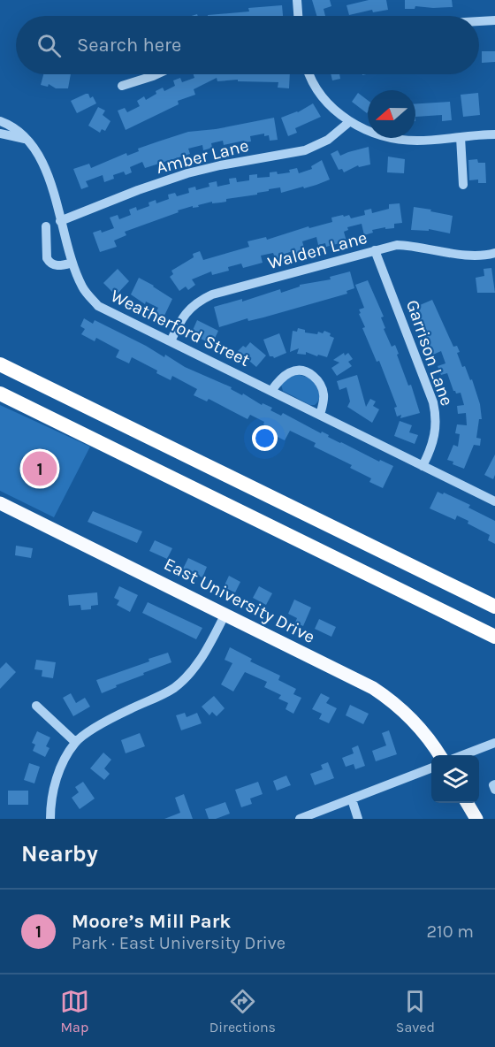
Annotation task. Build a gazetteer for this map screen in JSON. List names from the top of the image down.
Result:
{
  "streets": {
    "main road": ["East University Drive"],
    "street": [
      "Amber Lane",
      "Walden Lane",
      "Weatherford Street",
      "Garrison Lane"
    ]
  },
  "crossings": [
    ["Amber Lane", "Weatherford Street"],
    ["Walden Lane", "Weatherford Street"],
    ["Walden Lane", "Garrison Lane"],
    ["Weatherford Street", "Garrison Lane"]
  ],
  "north": "left",
  "page": {
    "search": "Search here",
    "pins": "1",
    "heading": "Nearby",
    "list": [
      {
        "mark": "1",
        "name": "Moore’s Mill Park",
        "note": "Park · East University Drive",
        "value": "210 m"
      }
    ],
    "nav": ["Map", "Directions", "Saved"]
  }
}
